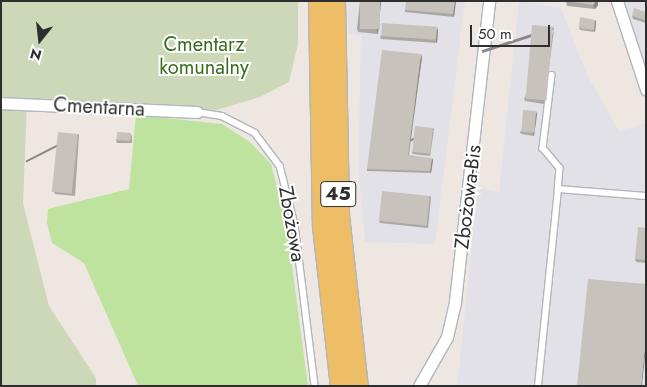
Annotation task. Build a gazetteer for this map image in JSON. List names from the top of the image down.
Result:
{
  "streets": {
    "main road": ["45"],
    "street": ["Cmentarna", "Zbożowa-Bis"],
    "lane": ["Zbożowa"]
  },
  "crossings": [
    ["Cmentarna", "Zbożowa"]
  ],
  "parks": ["Cmentarz komunalny"],
  "scale_bar": "50 m",
  "north": "bottom"
}
